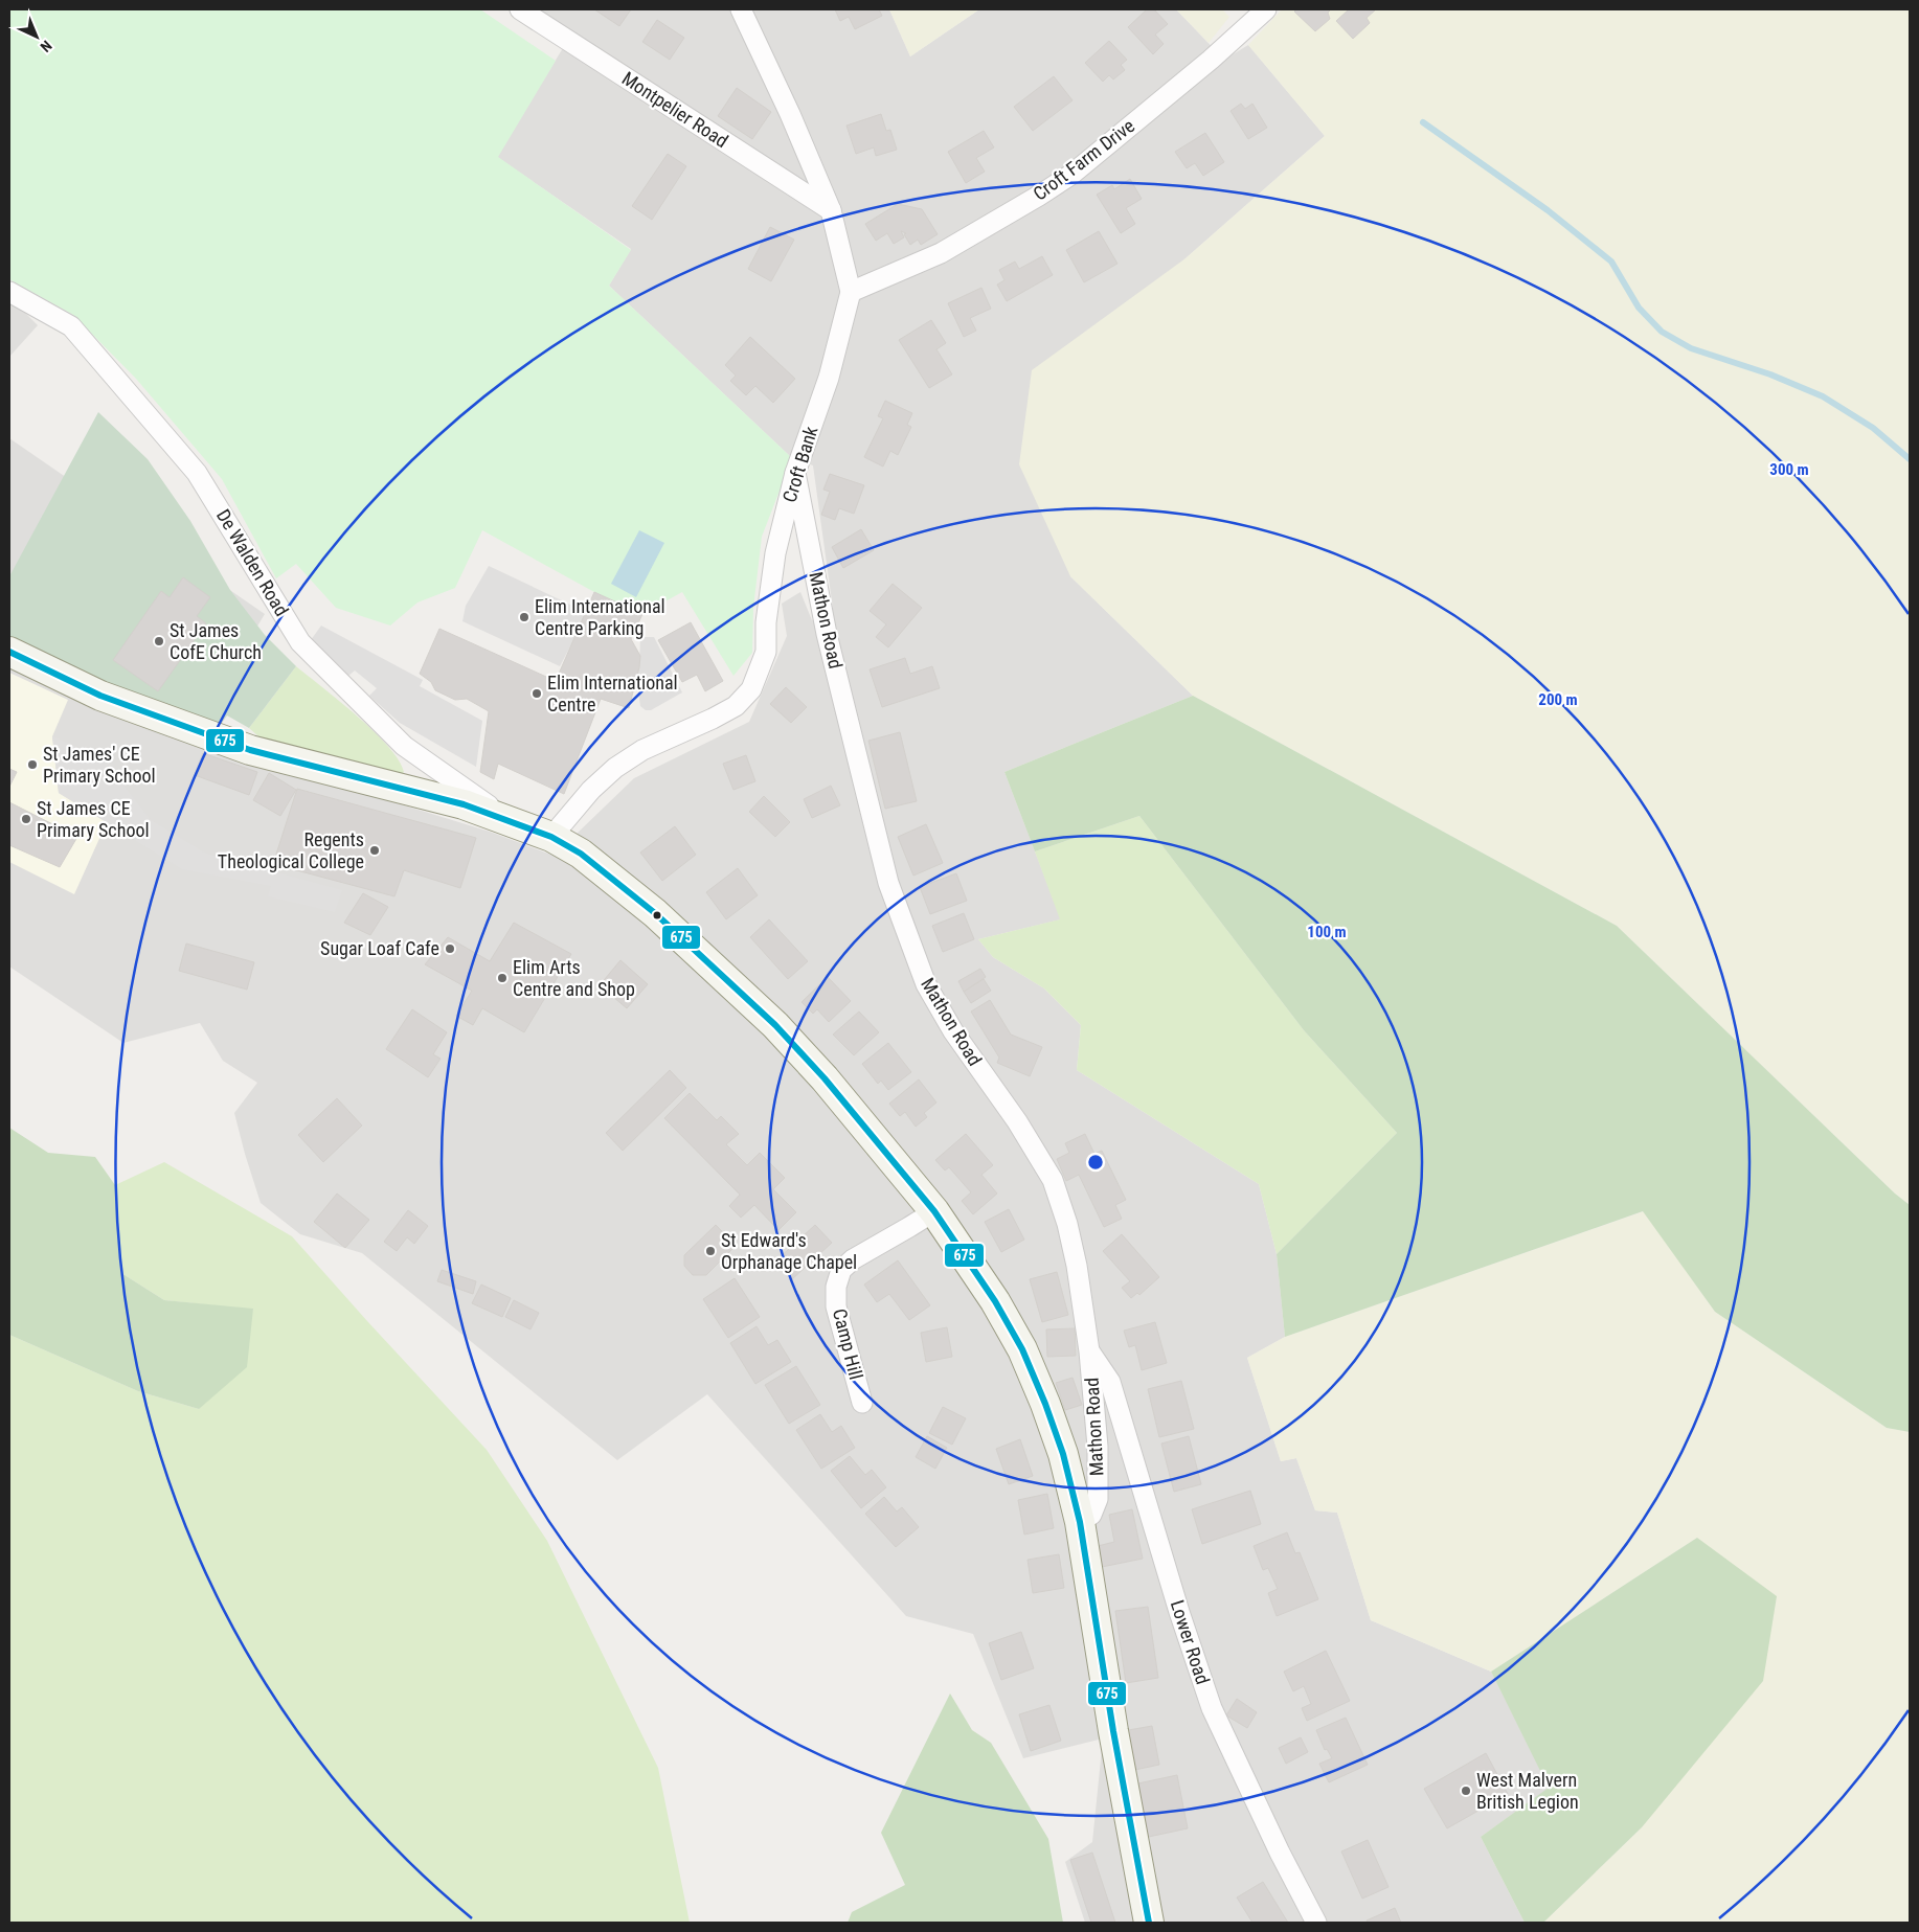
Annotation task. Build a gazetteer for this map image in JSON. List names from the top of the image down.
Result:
{
  "streets": {
    "street": [
      "Montpelier Road",
      "Croft Farm Drive",
      "Croft Bank",
      "De Walden Road",
      "Mathon Road",
      "Camp Hill",
      "Lower Road"
    ]
  },
  "crossings": [
    ["Montpelier Road", "Croft Bank"],
    ["Croft Farm Drive", "Croft Bank"],
    ["Croft Bank", "Mathon Road"],
    ["Mathon Road", "Lower Road"]
  ],
  "places": [
    "Elim International Centre Parking",
    "St James CofE Church",
    "Elim International Centre",
    "St James' CE Primary School",
    "St James CE Primary School",
    "Regents Theological College",
    "Sugar Loaf Cafe",
    "Elim Arts Centre and Shop",
    "St Edward's Orphanage Chapel",
    "West Malvern British Legion"
  ],
  "lines": ["transit line 675"],
  "north": "bottom right",
  "rings": ["300 m", "200 m", "100 m"]
}
